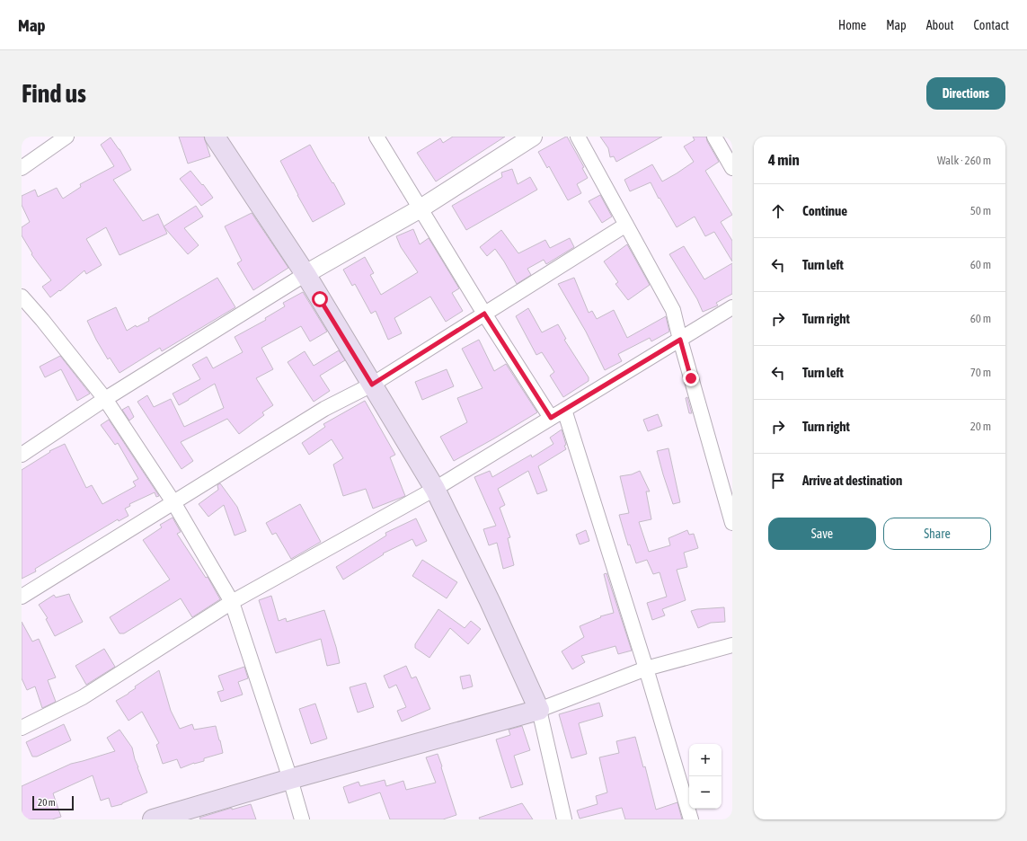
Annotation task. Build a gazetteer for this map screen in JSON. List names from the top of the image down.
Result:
{
  "scale_bar": "20 m",
  "page": {
    "header": "Map",
    "nav": [
      "Home",
      "Map",
      "About",
      "Contact"
    ],
    "buttons": [
      "Directions",
      ["Save", "Share"]
    ],
    "title": "Find us",
    "heading": ["4 min", "Walk · 260 m"],
    "list": [
      ["Continue", "50 m"],
      ["Turn left", "60 m"],
      ["Turn right", "60 m"],
      ["Turn left", "70 m"],
      ["Turn right", "20 m"],
      "Arrive at destination"
    ],
    "map_buttons": ["+", "−"],
    "scale": "20 m"
  }
}
